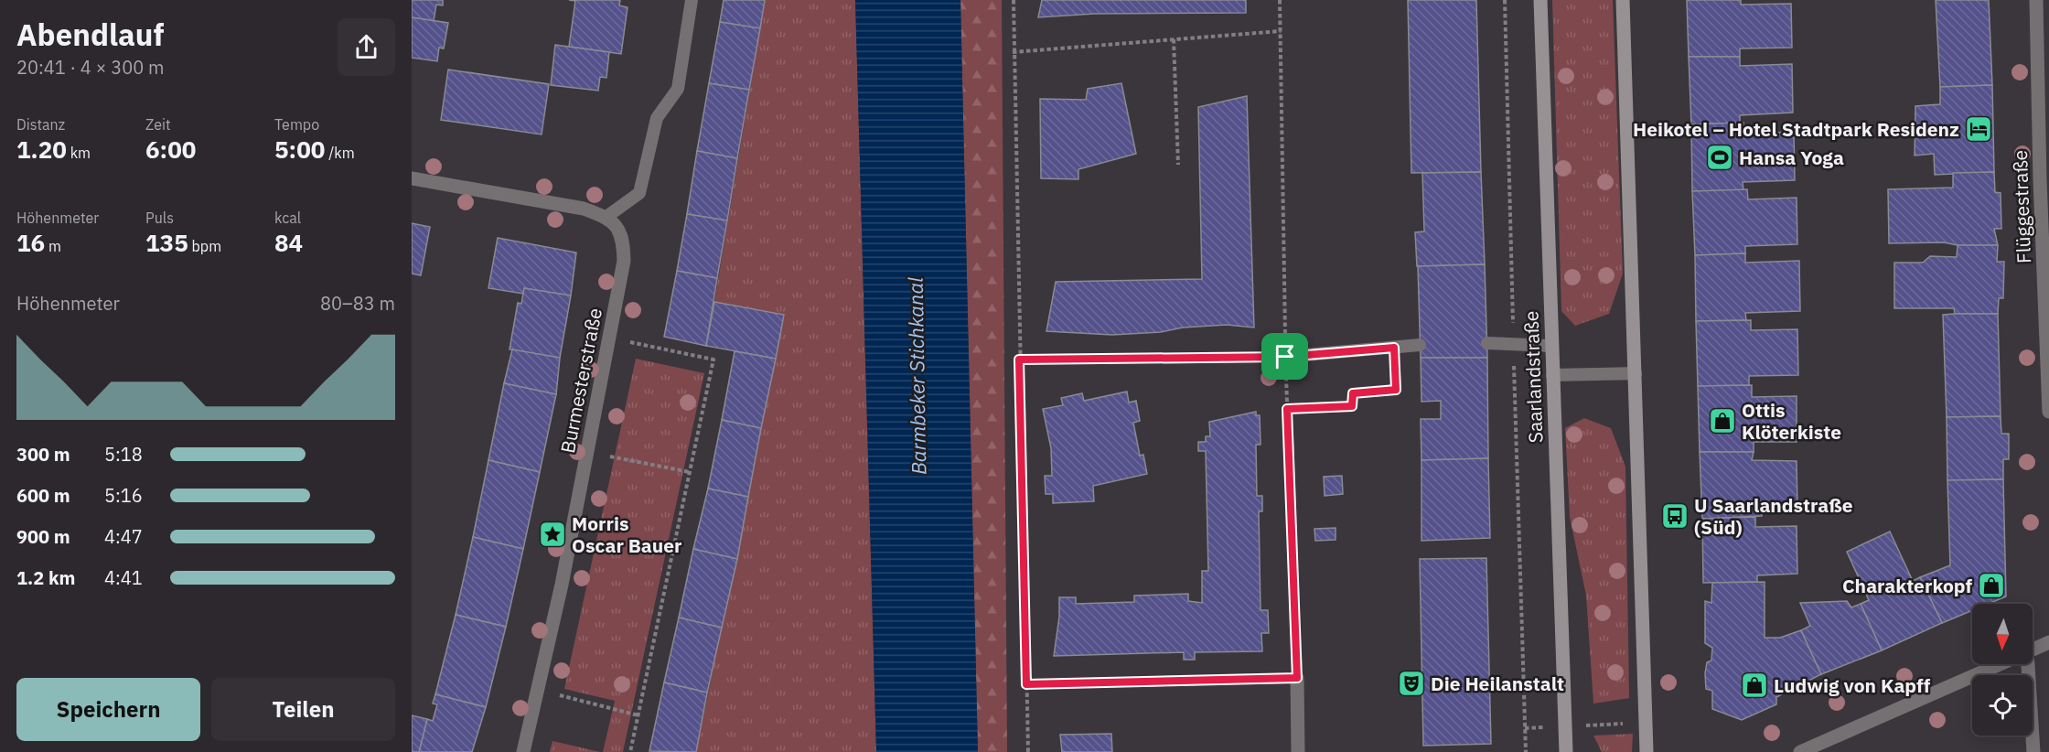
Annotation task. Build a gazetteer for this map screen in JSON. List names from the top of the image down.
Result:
{
  "streets": {
    "main road": ["Saarlandstraße"],
    "street": ["Flüggestraße", "Burmesterstraße"]
  },
  "water": ["Barmbeker Stichkanal"],
  "places": {
    "hotel": ["Heikotel – Hotel Stadtpark Residenz"],
    "sports": ["Hansa Yoga"],
    "shop": ["Ottis Klöterkiste", "Charakterkopf", "Ludwig von Kapff"],
    "bus stop": ["U Saarlandstraße (Süd)"],
    "place": ["Morris Oscar Bauer"],
    "theatre": ["Die Heilanstalt"]
  },
  "north": "bottom",
  "page": {
    "heading": ["Abendlauf", "20:41 · 4 × 300 m"],
    "stats": [
      ["Distanz", "1.20 km"],
      ["Zeit", "6:00"],
      ["Tempo", "5:00 /km"],
      ["Höhenmeter", "16 m"],
      ["Puls", "135 bpm"],
      ["kcal", "84"]
    ],
    "chart": ["Höhenmeter", "80–83 m"],
    "list": [
      {
        "name": "300 m",
        "note": "5:18"
      },
      {
        "name": "600 m",
        "note": "5:16"
      },
      {
        "name": "900 m",
        "note": "4:47"
      },
      {
        "name": "1.2 km",
        "note": "4:41"
      }
    ],
    "buttons": ["Speichern", "Teilen"]
  }
}
